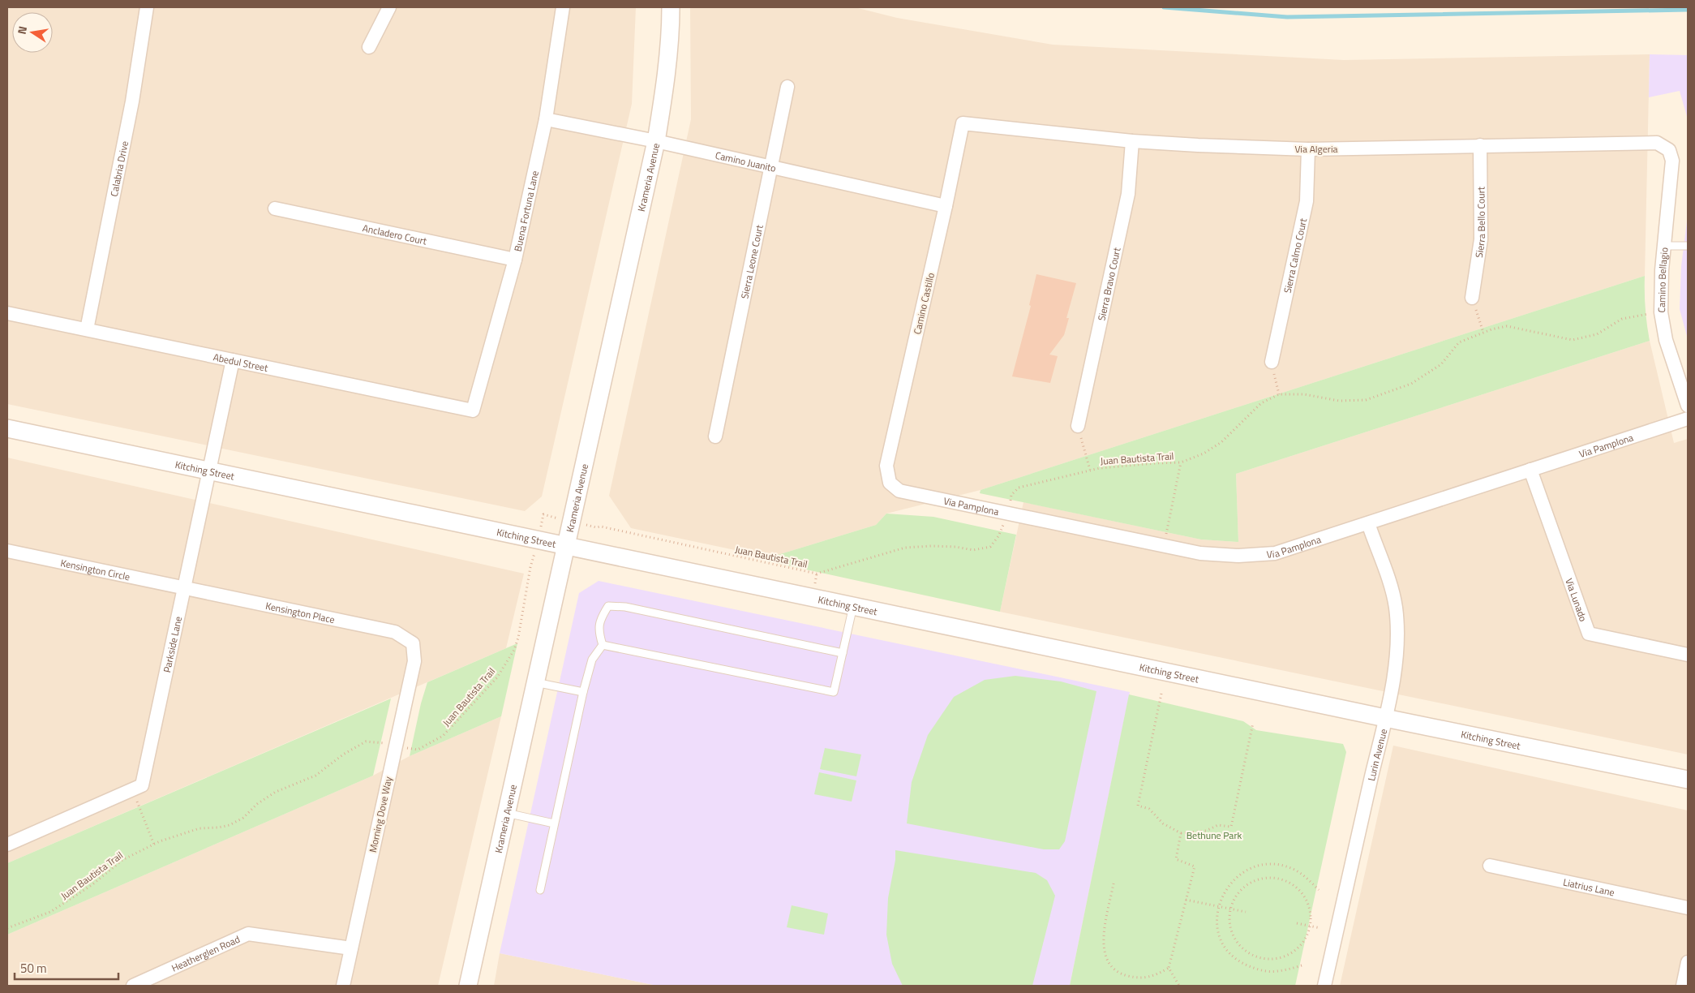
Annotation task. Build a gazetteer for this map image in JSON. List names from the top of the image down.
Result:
{
  "streets": {
    "street": [
      "Via Algeria",
      "Camino Juanito",
      "Calabria Drive",
      "Krameria Avenue",
      "Buena Fortuna Lane",
      "Sierra Bello Court",
      "Ancladero Court",
      "Sierra Calmo Court",
      "Sierra Leone Court",
      "Camino Bellagio",
      "Sierra Bravo Court",
      "Camino Castillo",
      "Abedul Street",
      "Via Pamplona",
      "Kitching Street",
      "Kensington Circle",
      "Via Lunado",
      "Kensington Place",
      "Parkside Lane",
      "Lurin Avenue",
      "Morning Dove Way",
      "Liatrius Lane",
      "Heatherglen Road"
    ],
    "path": ["Juan Bautista Trail"]
  },
  "crossings": [
    ["Via Algeria", "Sierra Bello Court"],
    ["Via Algeria", "Sierra Calmo Court"],
    ["Via Algeria", "Camino Bellagio"],
    ["Via Algeria", "Sierra Bravo Court"],
    ["Via Algeria", "Camino Castillo"],
    ["Camino Juanito", "Krameria Avenue"],
    ["Camino Juanito", "Buena Fortuna Lane"],
    ["Camino Juanito", "Sierra Leone Court"],
    ["Camino Juanito", "Camino Castillo"],
    ["Calabria Drive", "Abedul Street"],
    ["Krameria Avenue", "Kitching Street"],
    ["Buena Fortuna Lane", "Ancladero Court"],
    ["Buena Fortuna Lane", "Abedul Street"],
    ["Camino Bellagio", "Juan Bautista Trail"],
    ["Camino Castillo", "Via Pamplona"],
    ["Abedul Street", "Parkside Lane"],
    ["Via Pamplona", "Juan Bautista Trail"],
    ["Via Pamplona", "Via Lunado"],
    ["Via Pamplona", "Lurin Avenue"],
    ["Juan Bautista Trail", "Morning Dove Way"],
    ["Kitching Street", "Parkside Lane"],
    ["Kitching Street", "Lurin Avenue"],
    ["Kensington Circle", "Kensington Place"],
    ["Kensington Circle", "Parkside Lane"],
    ["Kensington Place", "Parkside Lane"],
    ["Kensington Place", "Morning Dove Way"],
    ["Morning Dove Way", "Heatherglen Road"]
  ],
  "parks": ["Bethune Park"],
  "scale_bar": "50 m",
  "north": "left"
}
